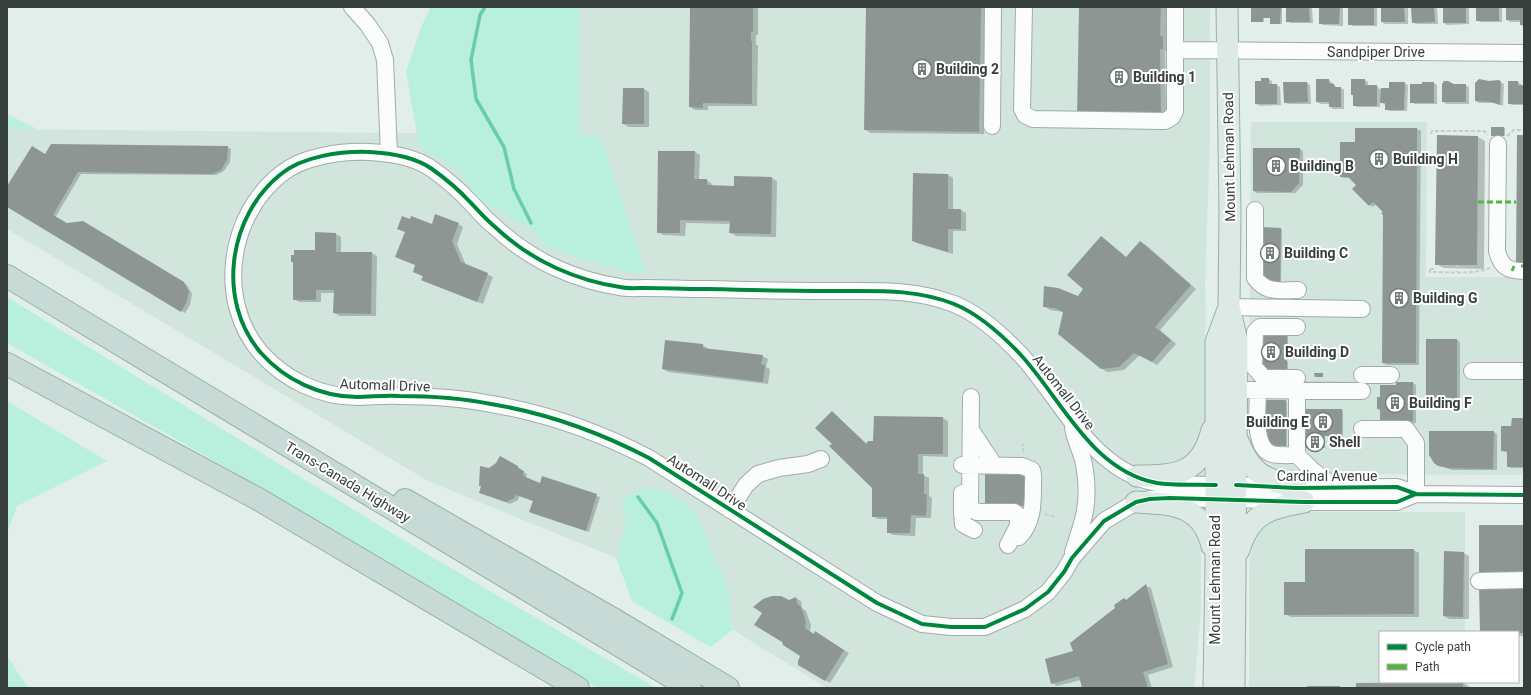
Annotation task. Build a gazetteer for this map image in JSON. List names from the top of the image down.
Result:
{
  "streets": {
    "highway": ["Trans-Canada Highway"],
    "main road": ["Mount Lehman Road"],
    "street": ["Sandpiper Drive", "Automall Drive", "Cardinal Avenue"]
  },
  "crossings": [
    ["Sandpiper Drive", "Mount Lehman Road"],
    ["Mount Lehman Road", "Automall Drive"],
    ["Mount Lehman Road", "Cardinal Avenue"],
    ["Automall Drive", "Cardinal Avenue"]
  ],
  "places": {
    "building": [
      "Building 2",
      "Building 1",
      "Building H",
      "Building B",
      "Building C",
      "Building G",
      "Building D",
      "Building F",
      "Building E",
      "Shell"
    ]
  },
  "legend": ["Cycle path", "Path"]
}
